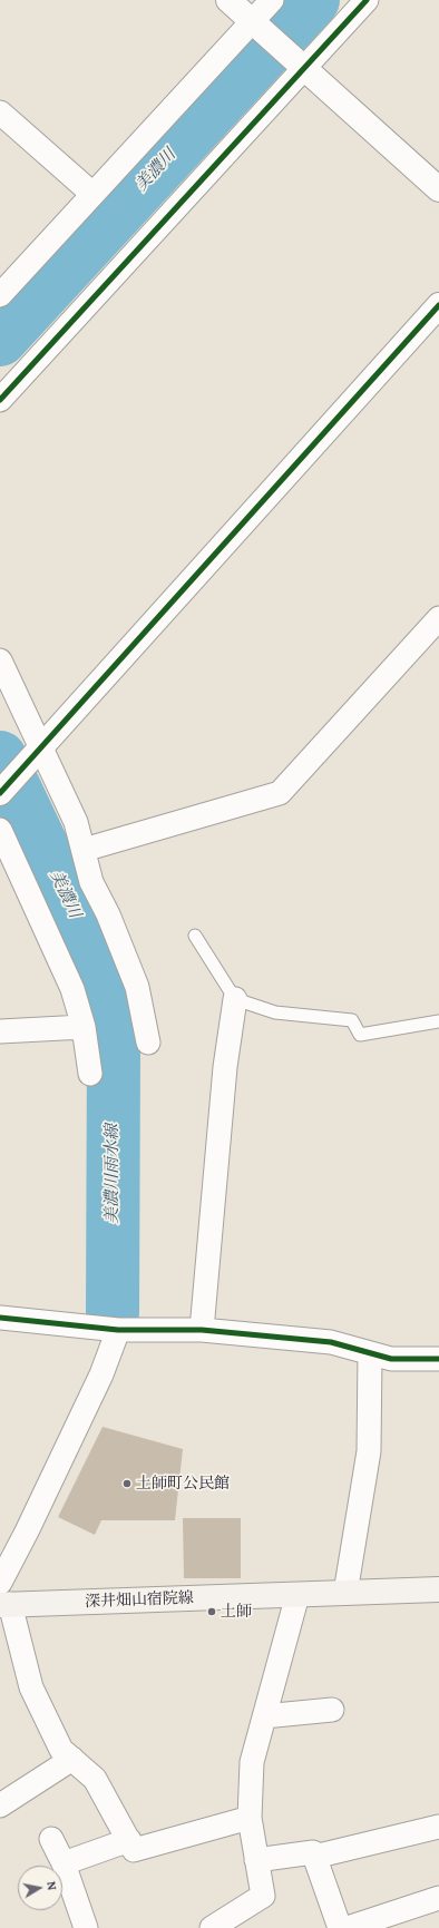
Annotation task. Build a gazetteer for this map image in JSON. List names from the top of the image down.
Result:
{
  "streets": {
    "main road": ["深井畑山宿院線"]
  },
  "water": ["美濃川", "美濃川雨水線"],
  "places": ["土師町公民館", "土師"],
  "north": "right"
}
